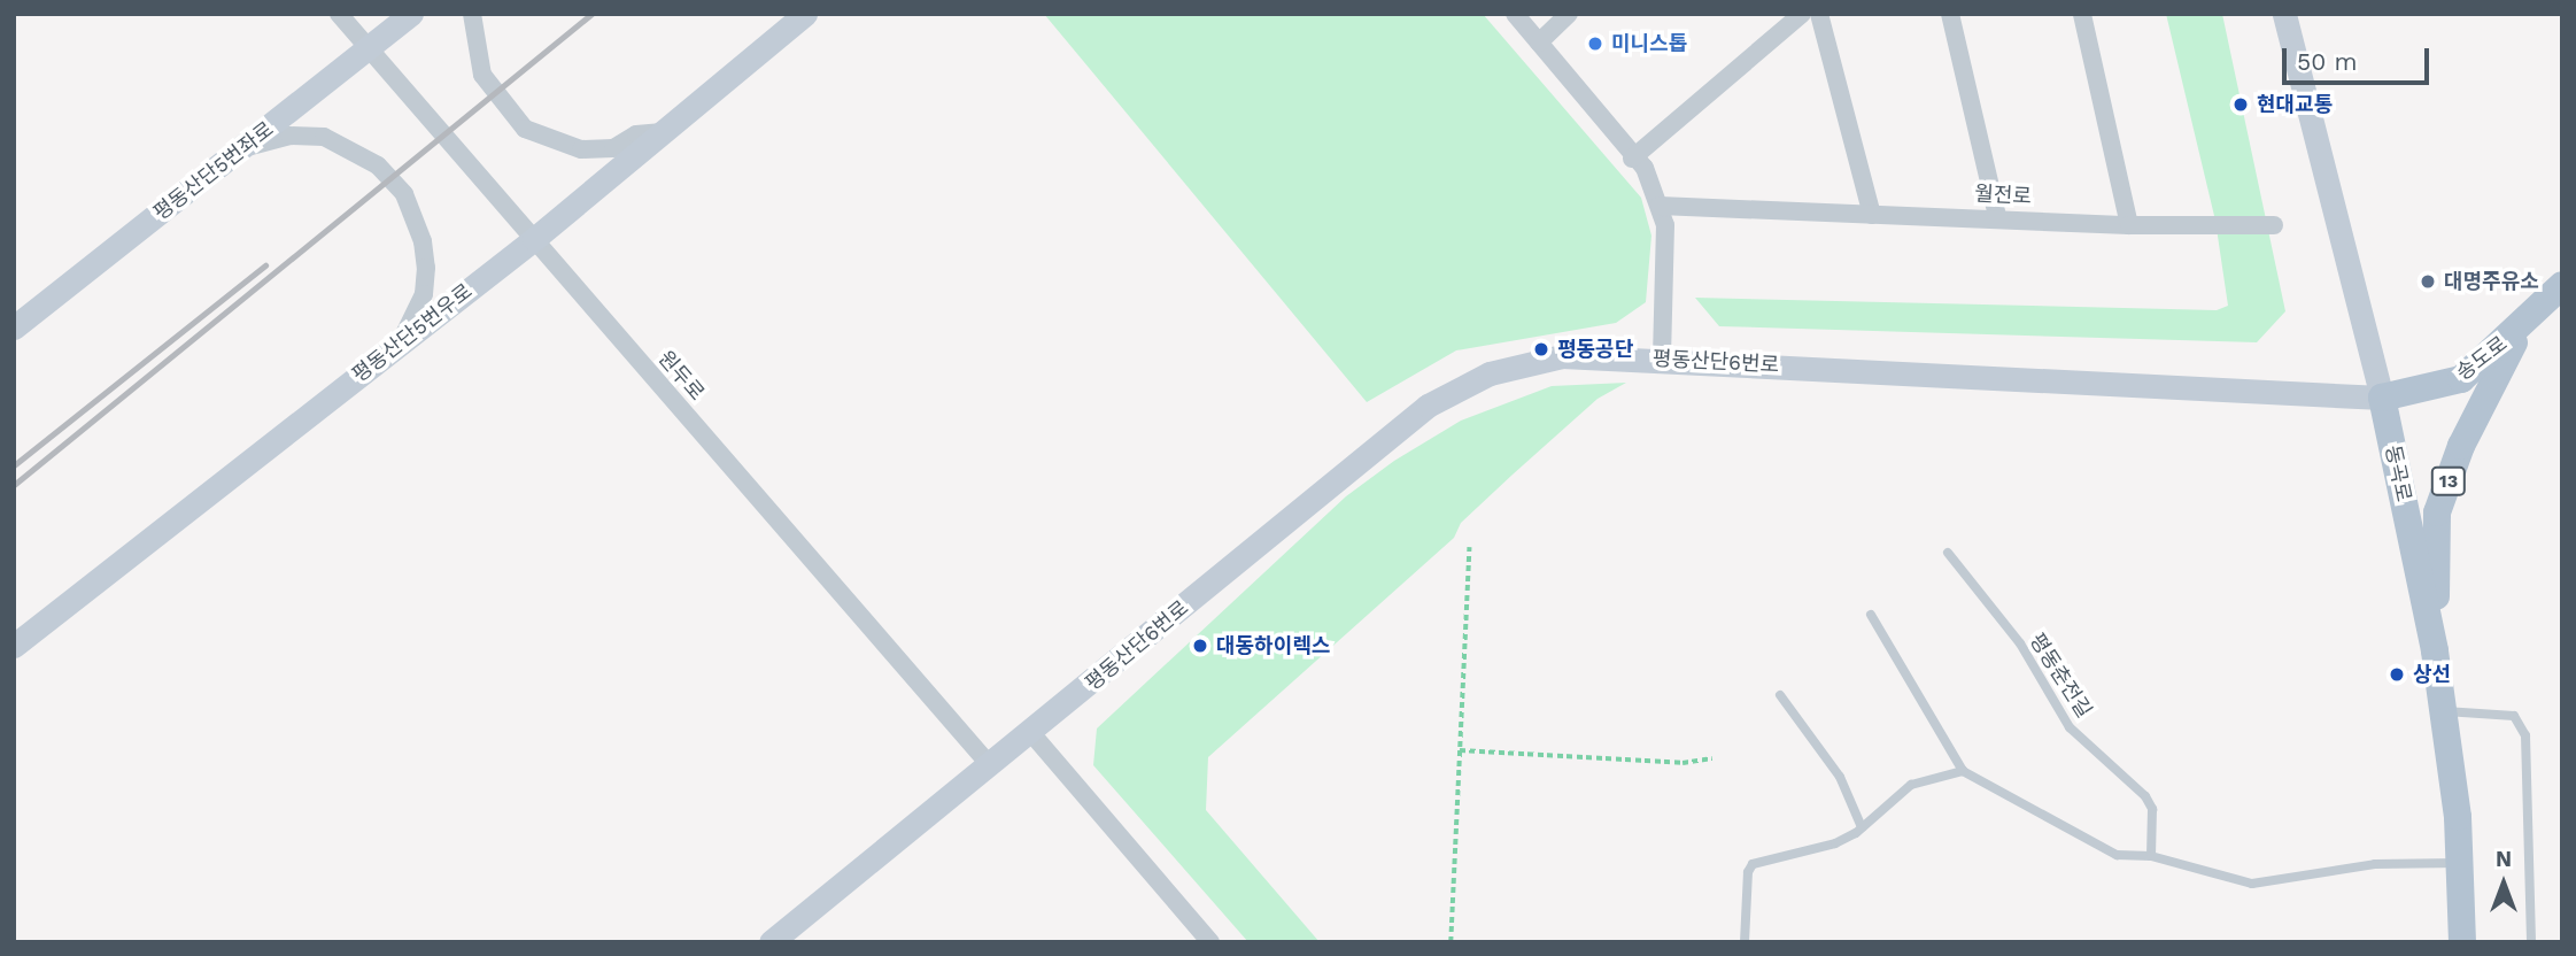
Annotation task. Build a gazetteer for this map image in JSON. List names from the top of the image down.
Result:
{
  "streets": {
    "main road": ["송도로", "동곡로", "13"],
    "street": [
      "평동산단5번좌로",
      "월전로",
      "평동산단5번우로",
      "평동산단6번로",
      "원두로"
    ],
    "lane": ["평동춘전길"]
  },
  "crossings": [
    ["평동산단5번좌로", "원두로"],
    ["평동산단5번우로", "원두로"],
    ["송도로", "평동산단6번로"],
    ["송도로", "동곡로"],
    ["송도로", "13"],
    ["평동산단6번로", "원두로"],
    ["평동산단6번로", "동곡로"],
    ["동곡로", "13"]
  ],
  "places": [
    "미니스톱",
    "현대교통",
    "대명주유소",
    "평동공단",
    "대동하이렉스",
    "상선"
  ],
  "scale_bar": "50 m",
  "north": "top"
}
